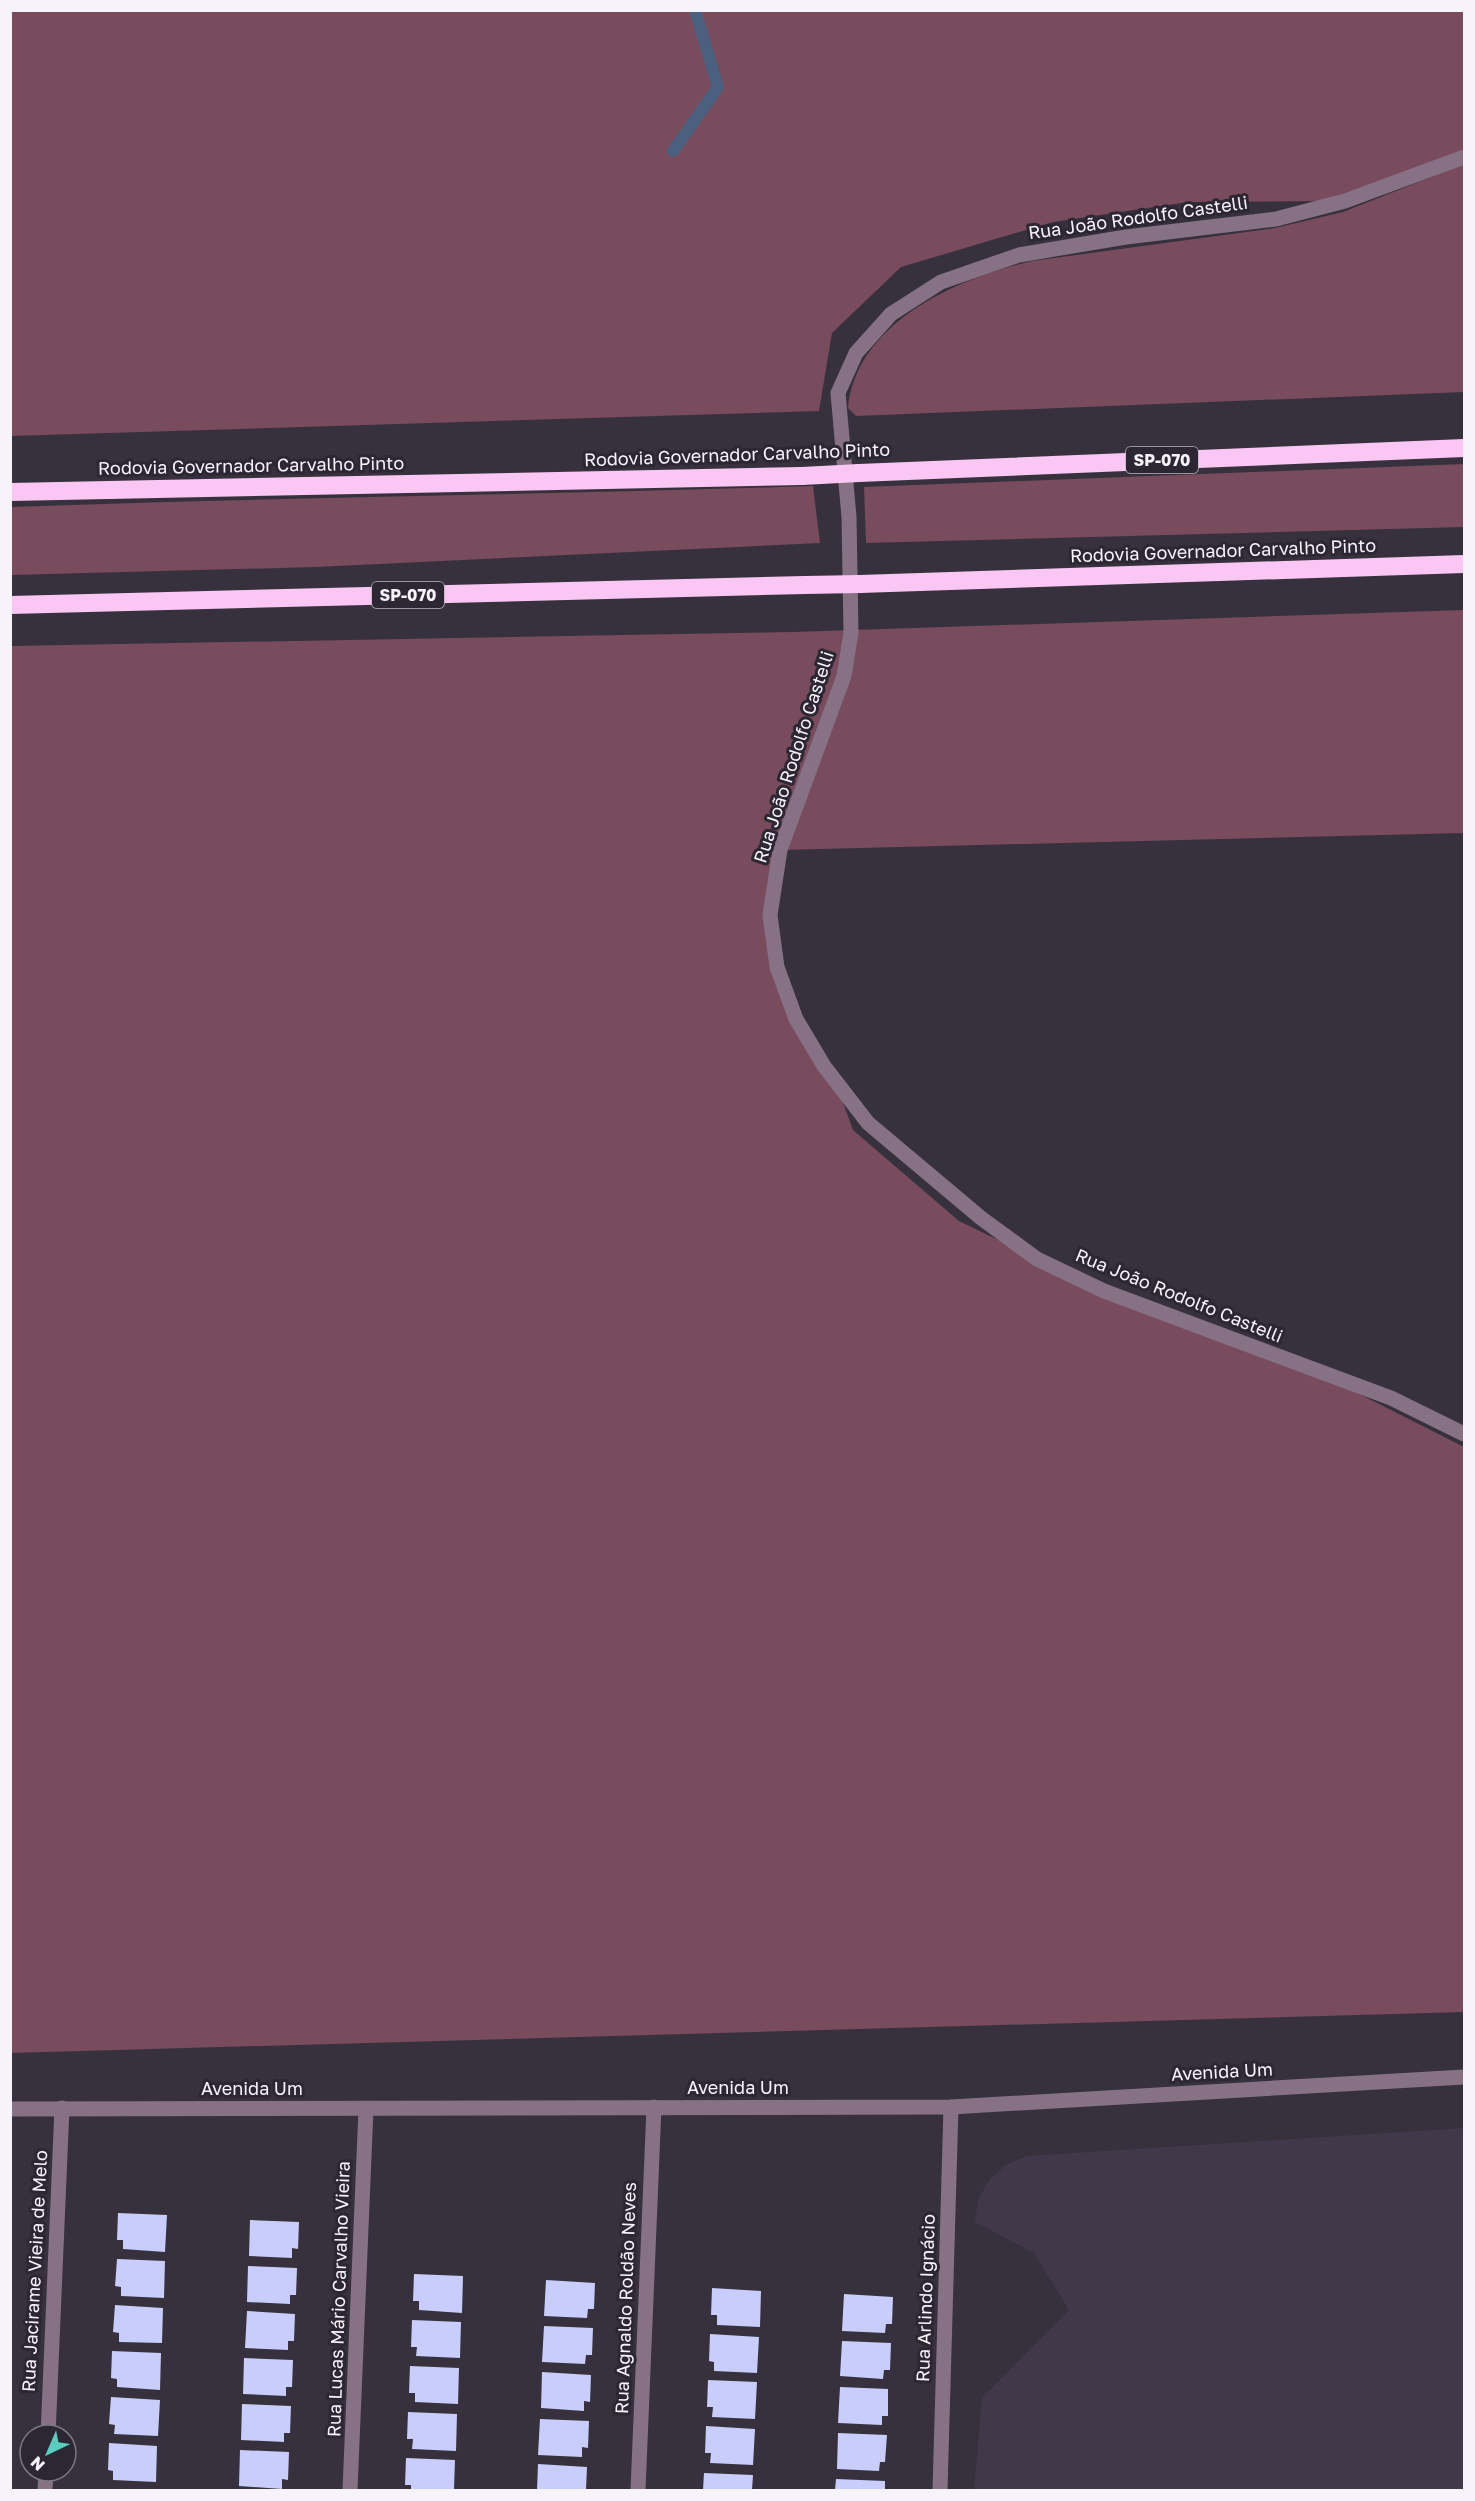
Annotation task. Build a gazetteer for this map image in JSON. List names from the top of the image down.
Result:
{
  "streets": {
    "highway": ["Rodovia Governador Carvalho Pinto", "SP-070"],
    "street": [
      "Rua João Rodolfo Castelli",
      "Avenida Um",
      "Rua Jacirame Vieira de Melo",
      "Rua Agnaldo Roldão Neves",
      "Rua Arlindo Ignácio",
      "Rua Lucas Mário Carvalho Vieira"
    ]
  },
  "crossings": [
    ["Avenida Um", "Rua Jacirame Vieira de Melo"],
    ["Avenida Um", "Rua Agnaldo Roldão Neves"],
    ["Avenida Um", "Rua Arlindo Ignácio"],
    ["Avenida Um", "Rua Lucas Mário Carvalho Vieira"]
  ],
  "north": "bottom left"
}
